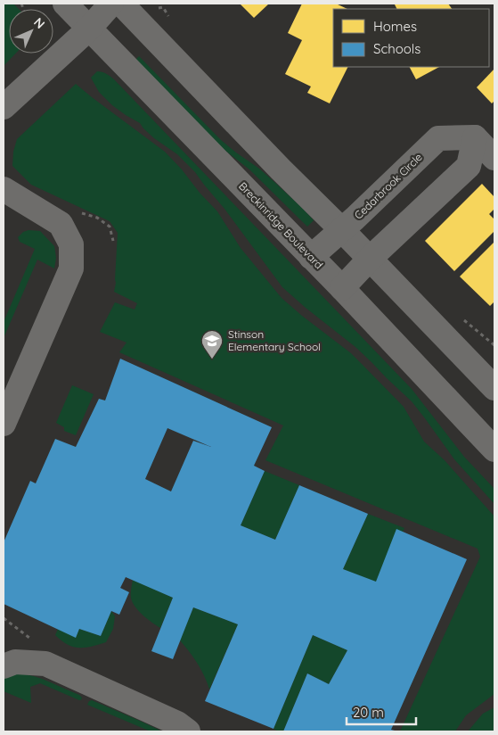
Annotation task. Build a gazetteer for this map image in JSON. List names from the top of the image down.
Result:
{
  "streets": {
    "street": ["Cedarbrook Circle", "Breckinridge Boulevard"]
  },
  "crossings": [
    ["Cedarbrook Circle", "Breckinridge Boulevard"]
  ],
  "places": {
    "school or university": ["Stinson Elementary School"]
  },
  "legend": ["Homes", "Schools"],
  "scale_bar": "20 m",
  "north": "top right"
}
